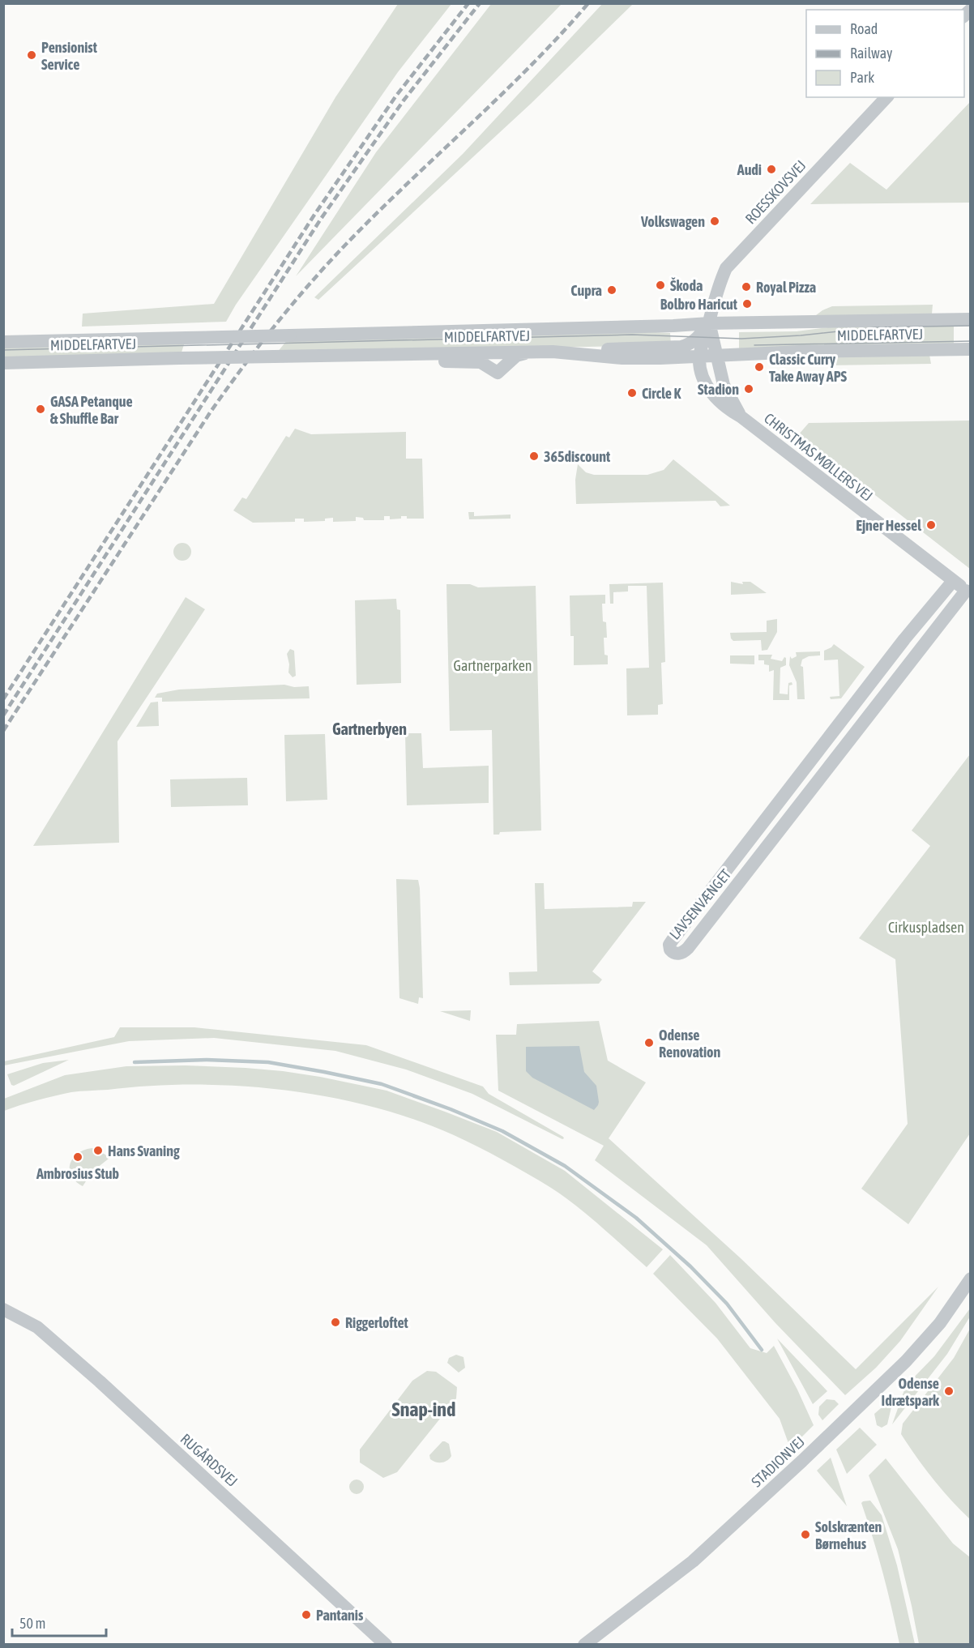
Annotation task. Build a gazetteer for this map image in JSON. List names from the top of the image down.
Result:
{
  "streets": {
    "street": [
      "ROESSKOVSVEJ",
      "MIDDELFARTVEJ",
      "CHRISTMAS MØLLERS VEJ",
      "LAVSENVÆNGET",
      "RUGÅRDSVEJ",
      "STADIONVEJ"
    ]
  },
  "crossings": [
    ["ROESSKOVSVEJ", "MIDDELFARTVEJ"],
    ["ROESSKOVSVEJ", "CHRISTMAS MØLLERS VEJ"],
    ["MIDDELFARTVEJ", "CHRISTMAS MØLLERS VEJ"],
    ["CHRISTMAS MØLLERS VEJ", "LAVSENVÆNGET"]
  ],
  "districts": ["Gartnerbyen", "Snap-ind"],
  "parks": ["Gartnerparken", "Cirkuspladsen"],
  "places": [
    "Pensionist Service",
    "Audi",
    "Volkswagen",
    "Škoda",
    "Royal Pizza",
    "Cupra",
    "Bolbro Haricut",
    "Classic Curry Take Away APS",
    "Stadion",
    "Circle K",
    "GASA Petanque & Shuffle Bar",
    "365discount",
    "Ejner Hessel",
    "Odense Renovation",
    "Hans Svaning",
    "Ambrosius Stub",
    "Riggerloftet",
    "Odense Idrætspark",
    "Solskrænten Børnehus",
    "Pantanis"
  ],
  "legend": ["Road", "Railway", "Park"],
  "scale_bar": "50 m"
}
